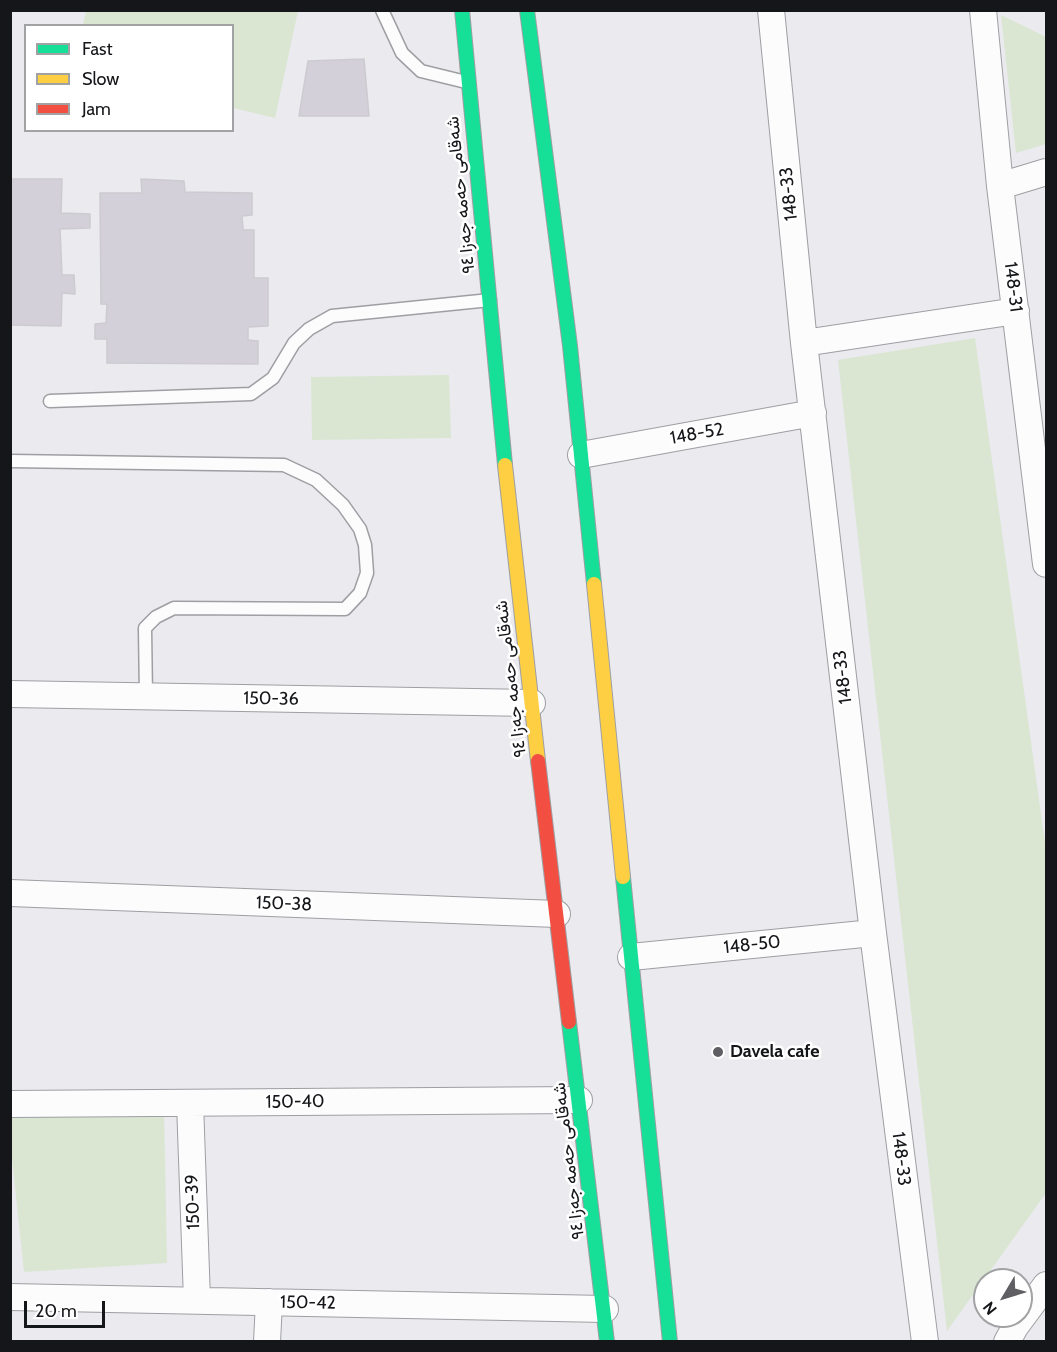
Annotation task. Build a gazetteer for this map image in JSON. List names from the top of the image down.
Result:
{
  "streets": {
    "main road": ["شەقامی حەمە جەزا ٩٤"],
    "street": [
      "148-33",
      "148-31",
      "148-52",
      "150-36",
      "150-38",
      "148-50",
      "150-40",
      "150-39",
      "150-42"
    ]
  },
  "crossings": [
    ["148-33", "148-52"],
    ["148-33", "148-50"],
    ["شەقامی حەمە جەزا ٩٤", "150-36"],
    ["شەقامی حەمە جەزا ٩٤", "150-38"],
    ["شەقامی حەمە جەزا ٩٤", "150-40"],
    ["شەقامی حەمە جەزا ٩٤", "150-42"],
    ["150-40", "150-39"],
    ["150-39", "150-42"]
  ],
  "places": ["Davela cafe"],
  "legend": ["Fast", "Slow", "Jam"],
  "scale_bar": "20 m",
  "north": "bottom left"
}
